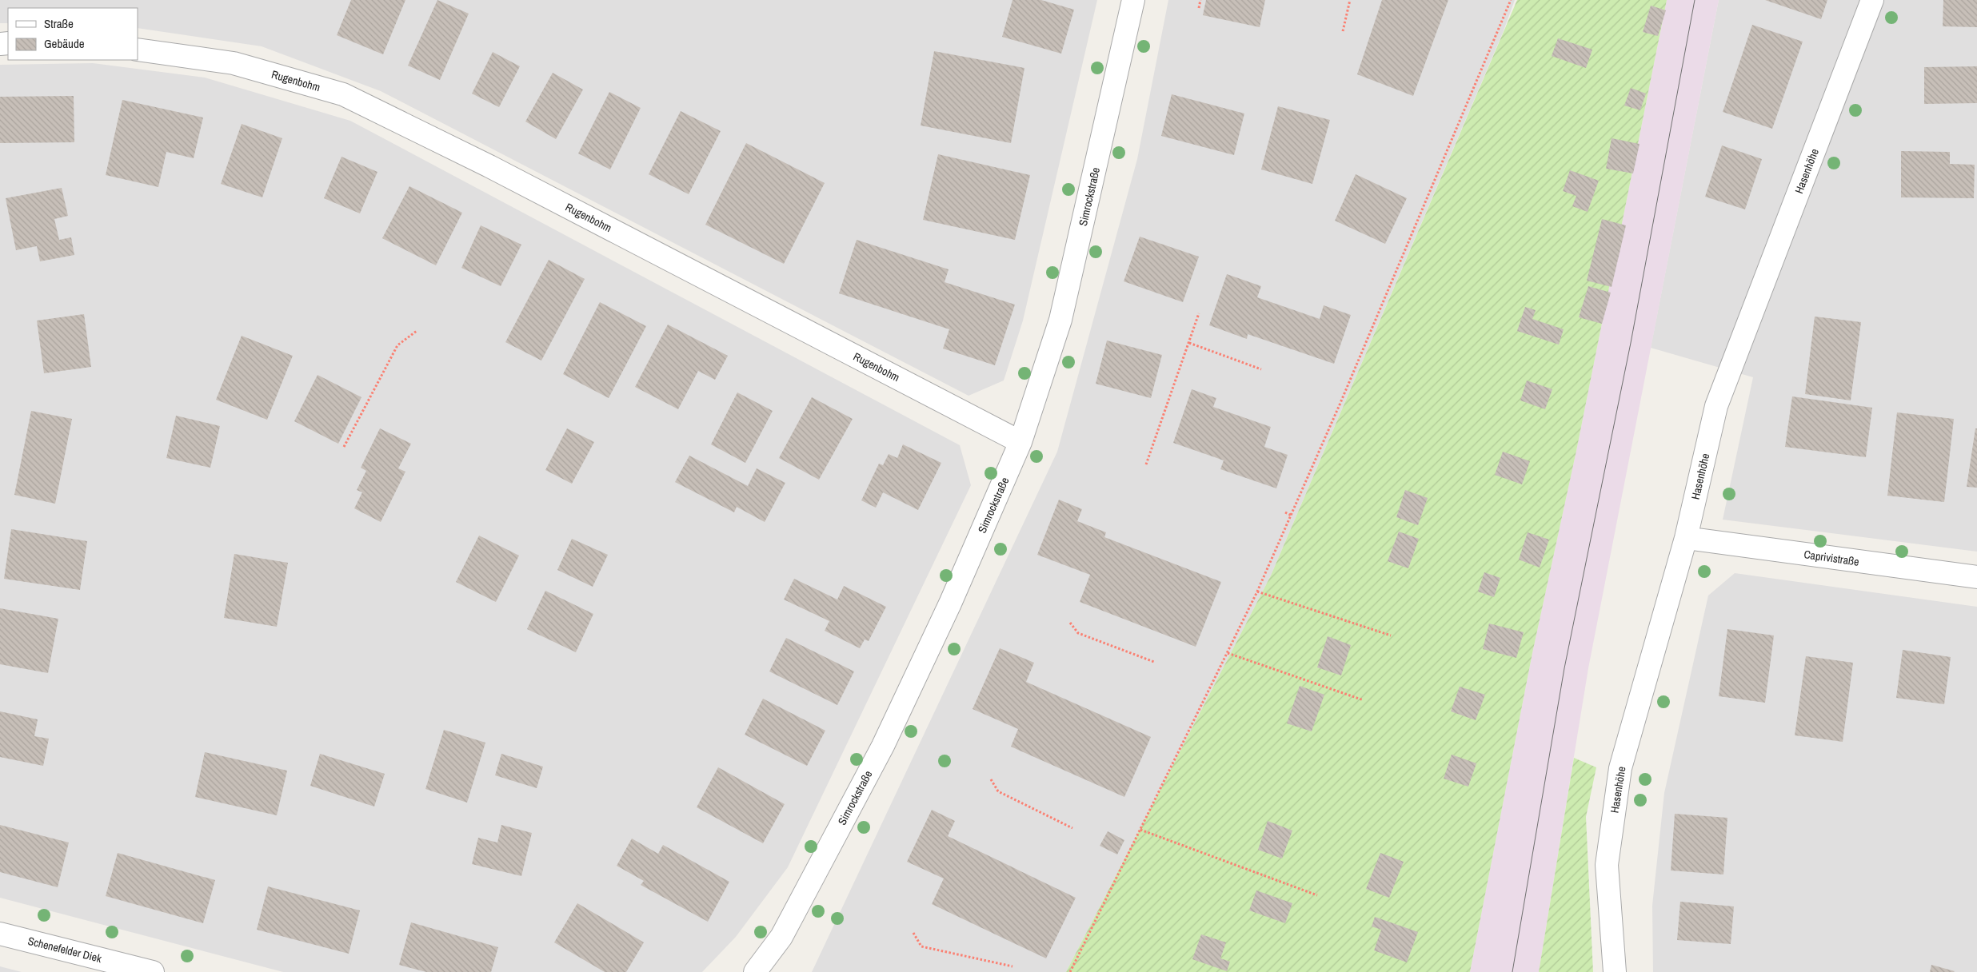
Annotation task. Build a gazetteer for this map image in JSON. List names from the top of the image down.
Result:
{
  "streets": {
    "street": [
      "Rugenbohm",
      "Hasenhöhe",
      "Simrockstraße",
      "Caprivistraße",
      "Schenefelder Diek"
    ]
  },
  "crossings": [
    ["Rugenbohm", "Simrockstraße"],
    ["Hasenhöhe", "Caprivistraße"]
  ],
  "legend": ["Straße", "Gebäude"]
}
